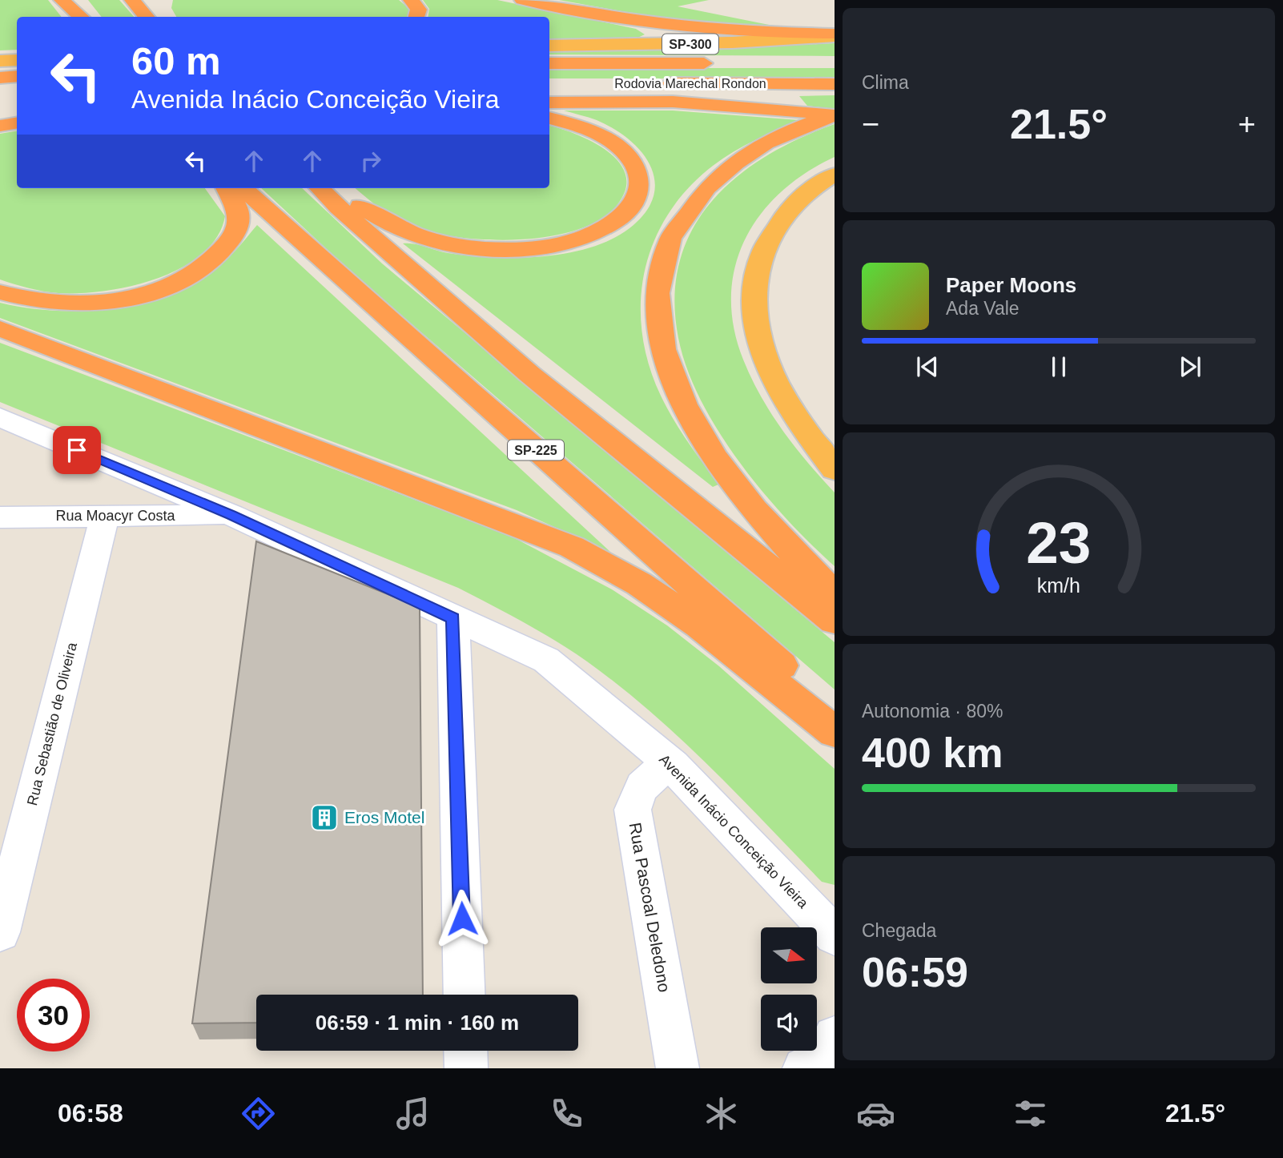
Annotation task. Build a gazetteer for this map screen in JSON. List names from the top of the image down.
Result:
{
  "streets": {
    "highway": ["SP-300", "Rodovia Marechal Rondon", "SP-225"],
    "street": [
      "Rua Moacyr Costa",
      "Rua Sebastião de Oliveira",
      "Avenida Inácio Conceição Vieira",
      "Rua Pascoal Deledono"
    ]
  },
  "crossings": [
    ["Rua Moacyr Costa", "Rua Sebastião de Oliveira"],
    ["Rua Moacyr Costa", "Avenida Inácio Conceição Vieira"],
    ["Avenida Inácio Conceição Vieira", "Rua Pascoal Deledono"]
  ],
  "places": {
    "building": ["Eros Motel"]
  },
  "north": "right",
  "page": {
    "tile": [
      "Clima",
      ["Autonomia · 80%", "400 km"],
      ["Chegada", "06:59"]
    ],
    "turn": ["60 m", "Avenida Inácio Conceição Vieira"],
    "heat": ["−", "21.5°", "+"],
    "song": ["Paper Moons", "Ada Vale"],
    "limit": "30",
    "trip": "06:59 · 1 min · 160 m",
    "tabs": ["06:58", "21.5°"],
    "gauge": ["23", "km/h"]
  }
}
